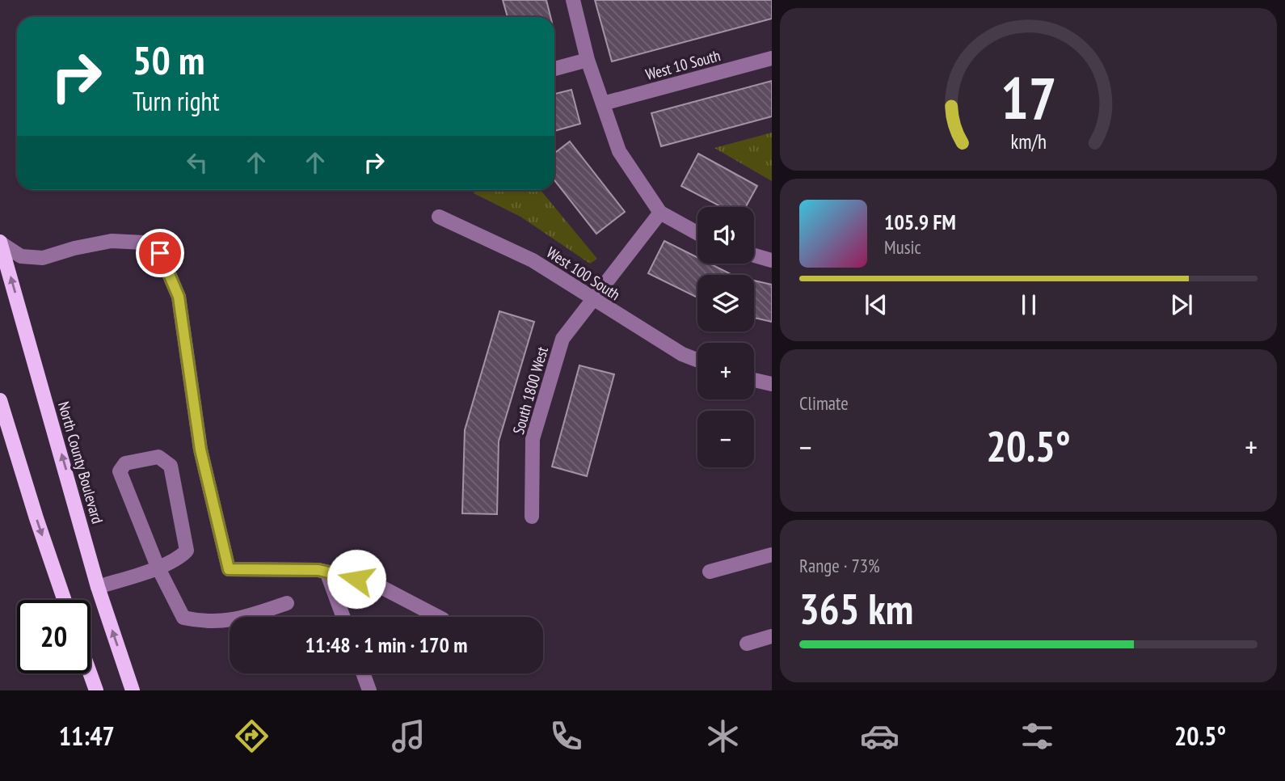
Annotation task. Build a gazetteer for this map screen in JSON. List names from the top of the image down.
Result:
{
  "streets": {
    "main road": ["North County Boulevard"],
    "street": ["West 10 South", "West 100 South", "South 1800 West"]
  },
  "crossings": [
    ["West 100 South", "South 1800 West"]
  ],
  "page": {
    "turn": ["50 m", "Turn right"],
    "song": ["105.9 FM", "Music"],
    "map_buttons": ["+", "−"],
    "tile": [
      "Climate",
      ["Range · 73%", "365 km"]
    ],
    "heat": ["−", "20.5°", "+"],
    "limit": "20",
    "trip": "11:48 · 1 min · 170 m",
    "tabs": ["11:47", "20.5°"],
    "gauge": ["17", "km/h"]
  }
}
